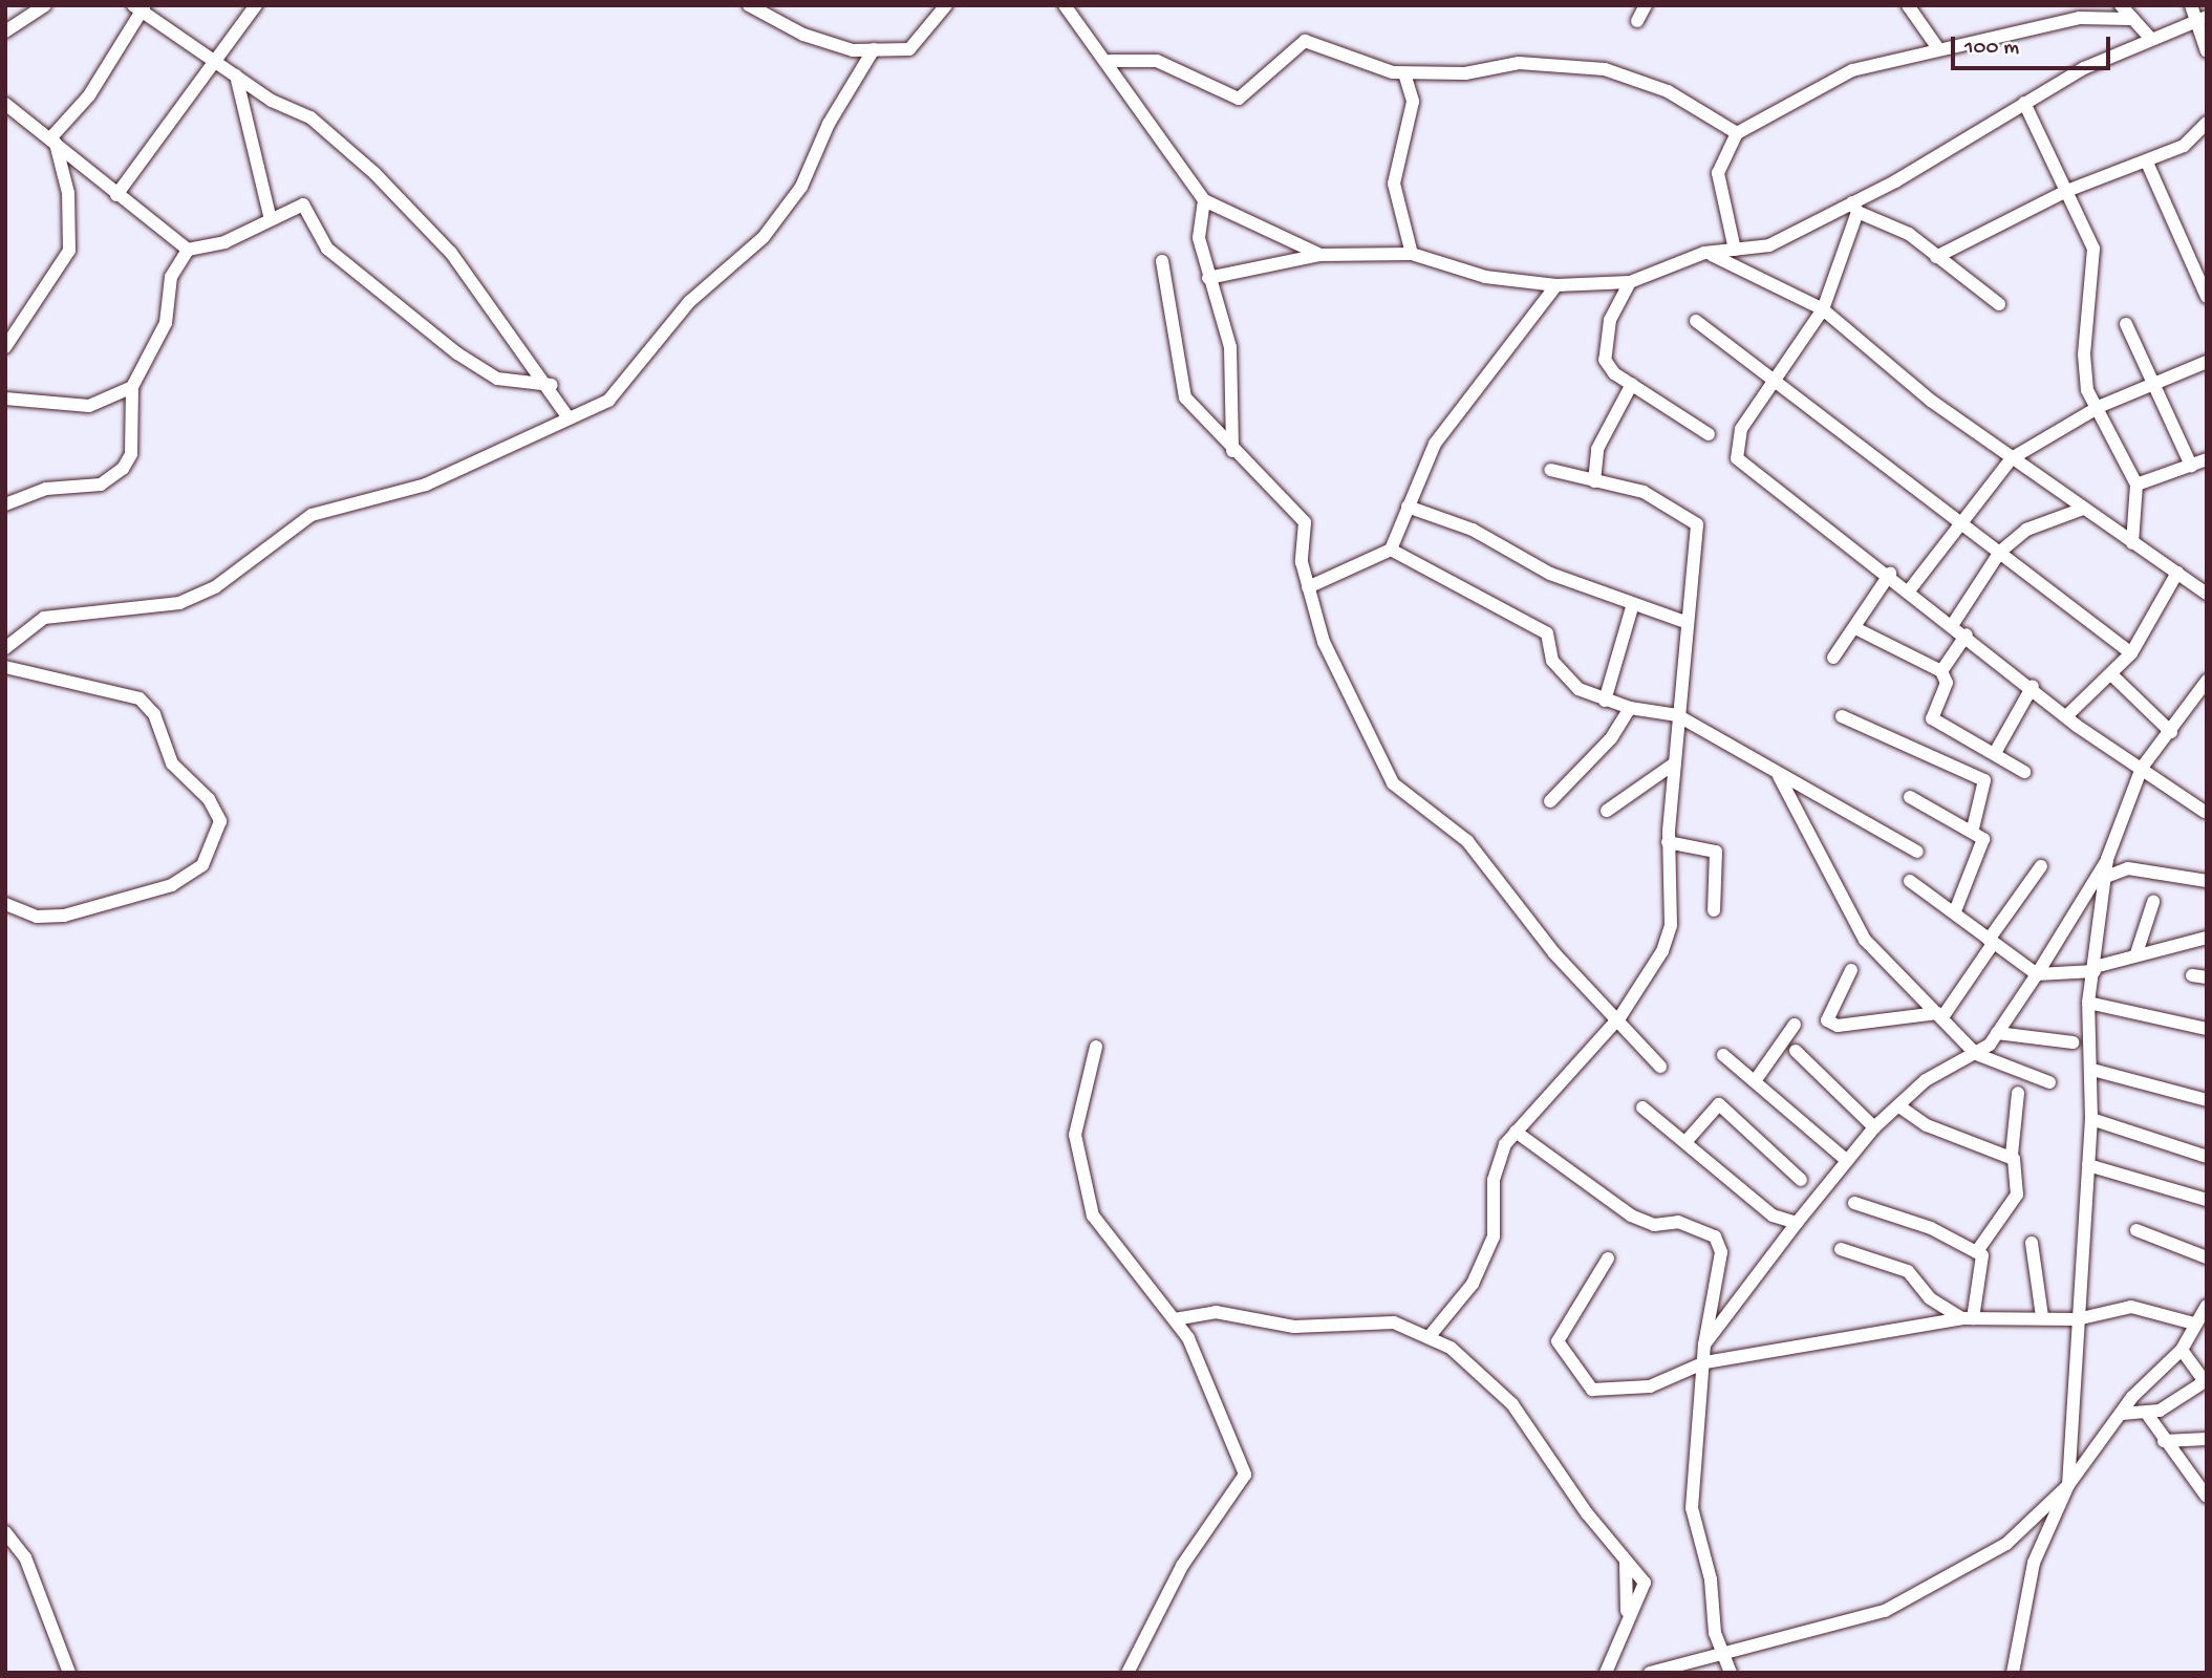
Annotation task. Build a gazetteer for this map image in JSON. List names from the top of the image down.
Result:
{
  "scale_bar": "100 m"
}
